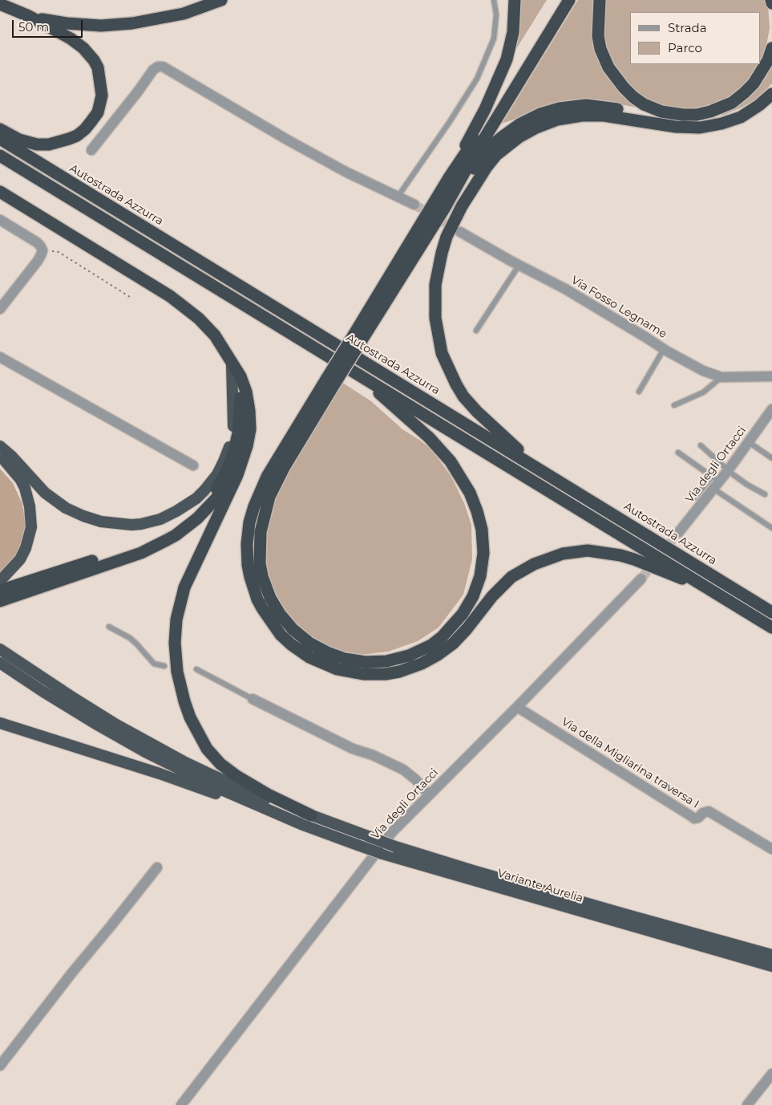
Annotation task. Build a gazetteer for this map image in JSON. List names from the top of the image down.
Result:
{
  "streets": {
    "highway": ["Autostrada Azzurra", "Variante Aurelia"],
    "street": ["Via Fosso Legname", "Via degli Ortacci", "Via della Migliarina traversa I"]
  },
  "crossings": [
    ["Via degli Ortacci", "Via della Migliarina traversa I"]
  ],
  "legend": ["Strada", "Parco"],
  "scale_bar": "50 m"
}
